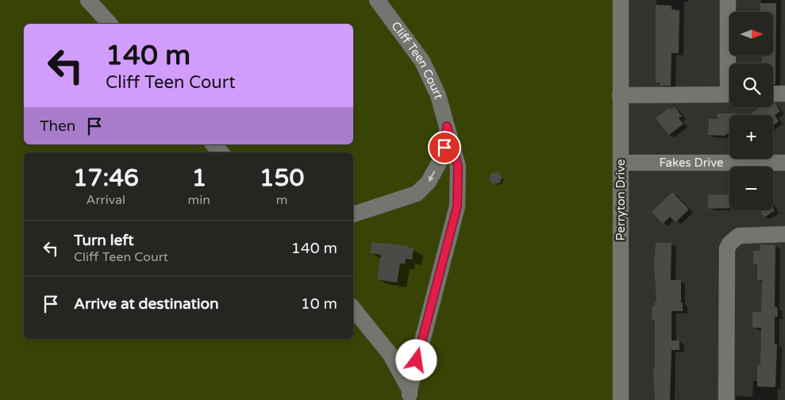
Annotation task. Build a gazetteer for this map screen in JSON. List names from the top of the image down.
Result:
{
  "streets": {
    "street": ["Cliff Teen Court", "Fakes Drive", "Perryton Drive"]
  },
  "crossings": [
    ["Fakes Drive", "Perryton Drive"]
  ],
  "north": "right",
  "page": {
    "map_buttons": ["+", "−"],
    "turn": ["140 m", "Cliff Teen Court"],
    "then": "Then",
    "eta": [
      "17:46",
      "Arrival",
      "1",
      "min",
      "150",
      "m"
    ],
    "list": [
      {
        "name": "Turn left",
        "note": "Cliff Teen Court",
        "value": "140 m"
      },
      {
        "name": "Arrive at destination",
        "value": "10 m"
      }
    ]
  }
}
